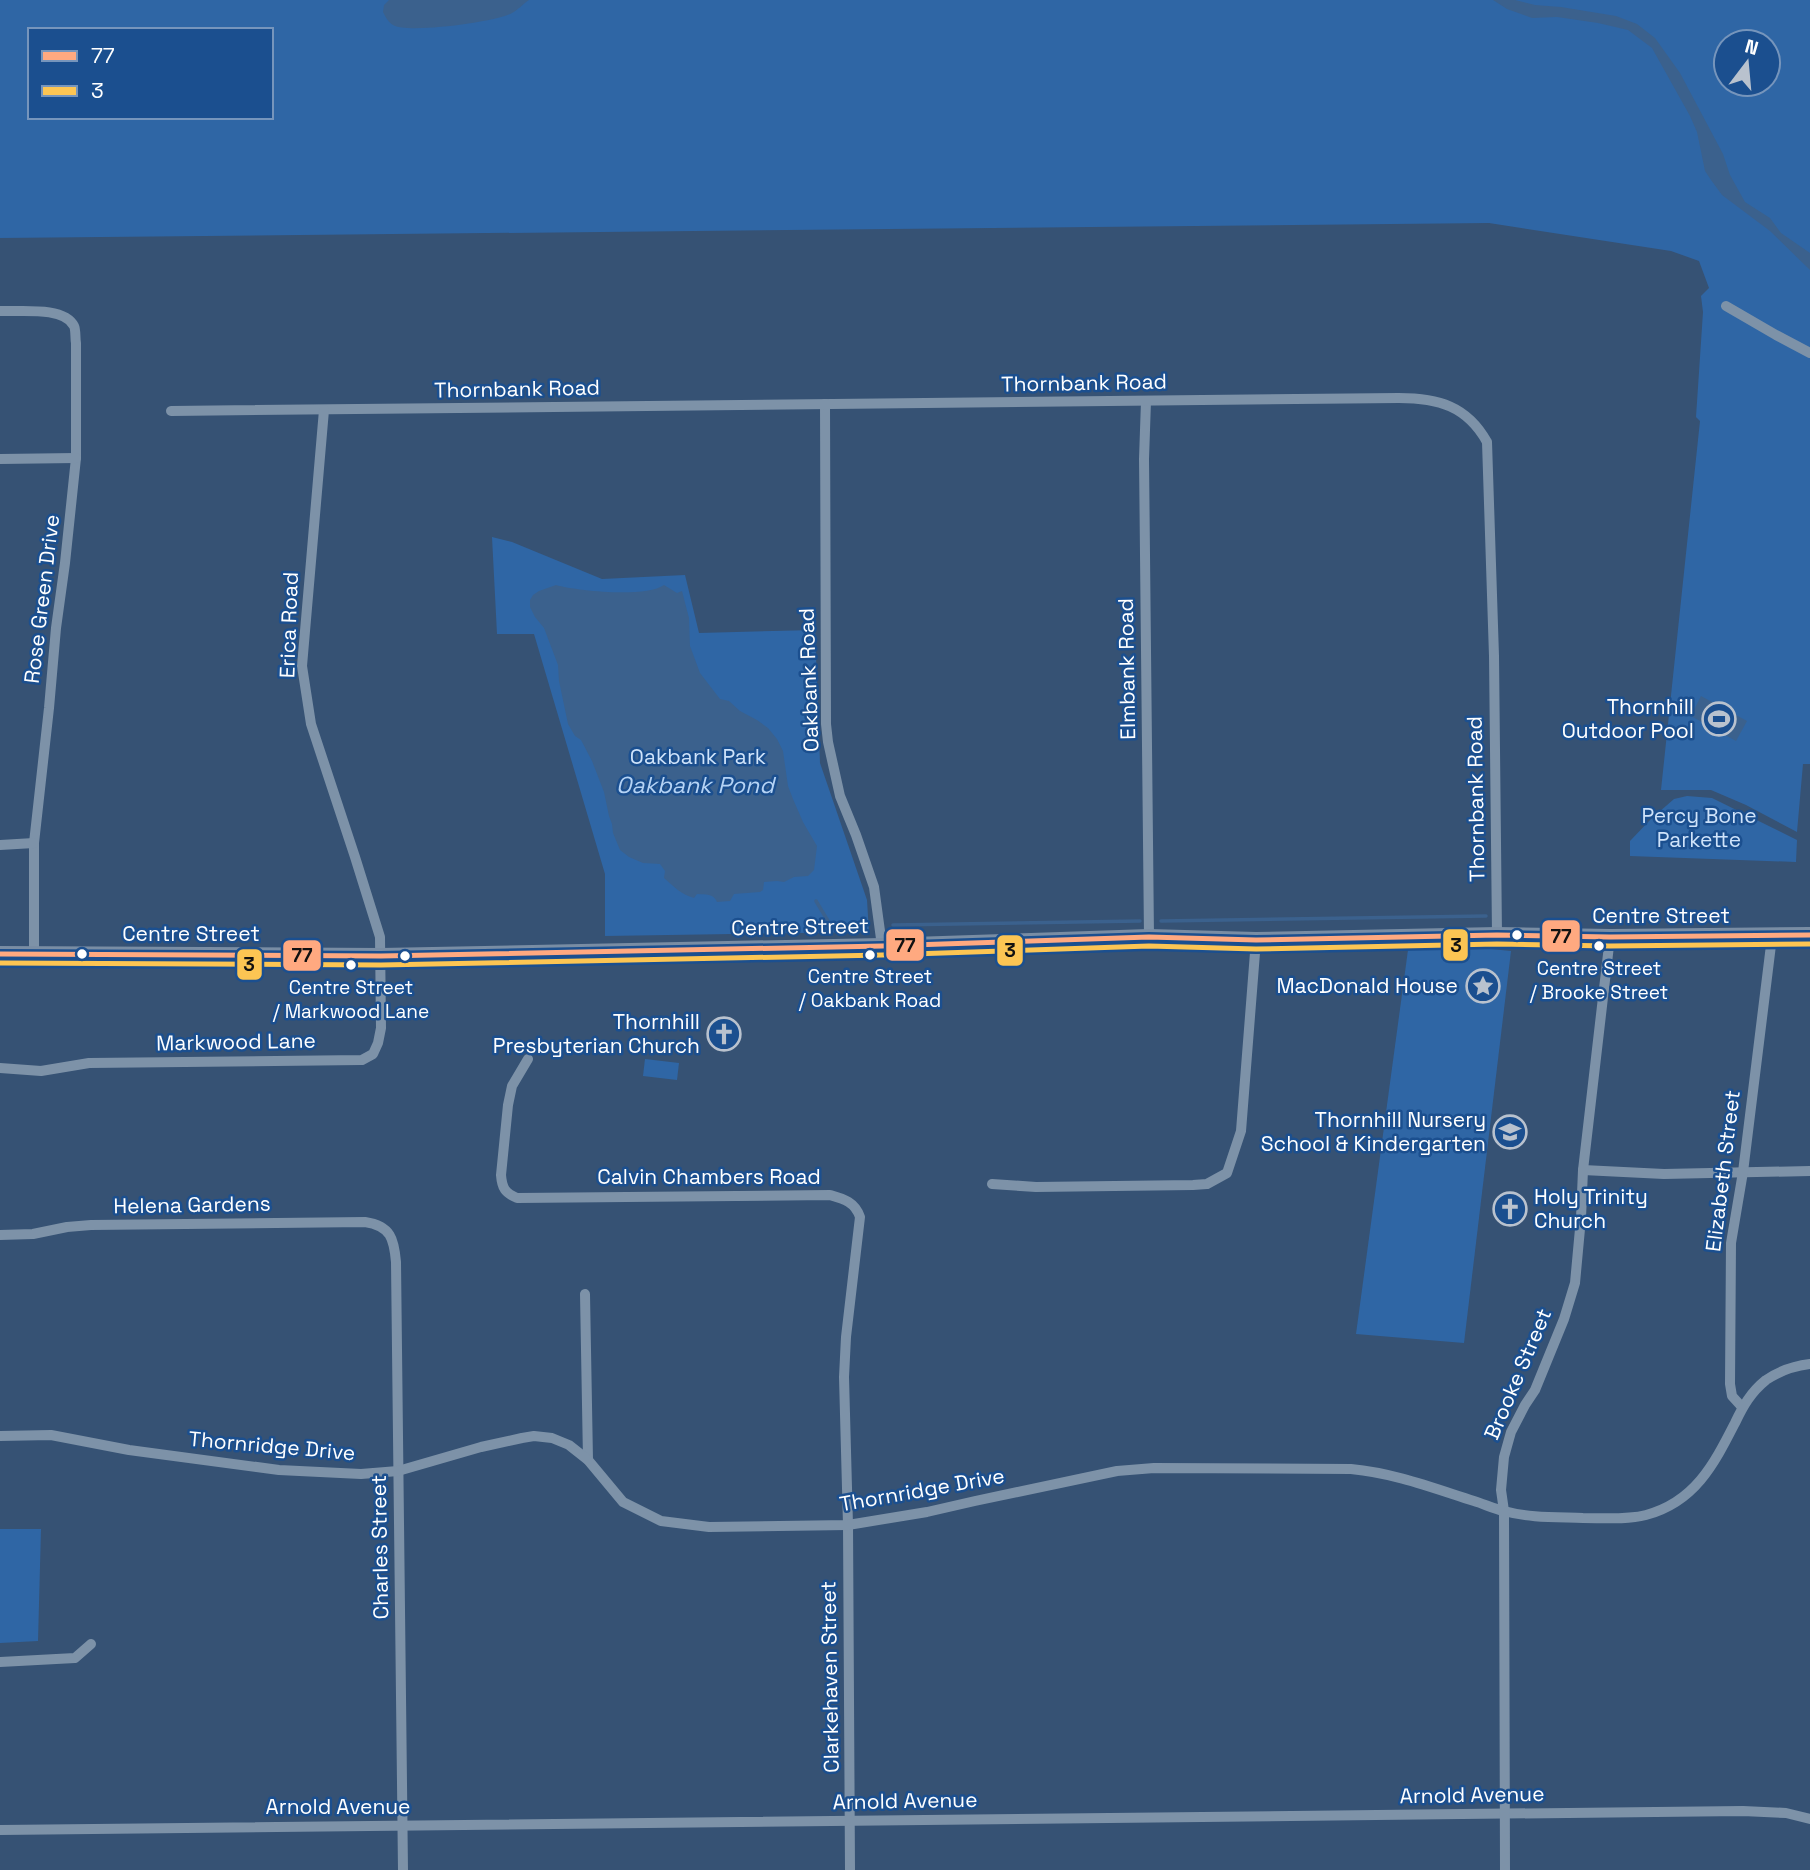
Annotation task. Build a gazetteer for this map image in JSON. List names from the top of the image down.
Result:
{
  "streets": {
    "main road": ["Centre Street"],
    "street": [
      "Thornbank Road",
      "Rose Green Drive",
      "Erica Road",
      "Elmbank Road",
      "Oakbank Road",
      "Markwood Lane",
      "Elizabeth Street",
      "Calvin Chambers Road",
      "Helena Gardens",
      "Brooke Street",
      "Thornridge Drive",
      "Charles Street",
      "Clarkehaven Street",
      "Arnold Avenue"
    ]
  },
  "crossings": [
    ["Thornbank Road", "Erica Road"],
    ["Thornbank Road", "Elmbank Road"],
    ["Thornbank Road", "Oakbank Road"],
    ["Thornbank Road", "Centre Street"],
    ["Rose Green Drive", "Centre Street"],
    ["Erica Road", "Centre Street"],
    ["Erica Road", "Markwood Lane"],
    ["Elmbank Road", "Centre Street"],
    ["Oakbank Road", "Centre Street"],
    ["Centre Street", "Markwood Lane"],
    ["Centre Street", "Elizabeth Street"],
    ["Centre Street", "Brooke Street"],
    ["Elizabeth Street", "Thornridge Drive"],
    ["Calvin Chambers Road", "Thornridge Drive"],
    ["Calvin Chambers Road", "Clarkehaven Street"],
    ["Helena Gardens", "Charles Street"],
    ["Brooke Street", "Thornridge Drive"],
    ["Brooke Street", "Arnold Avenue"],
    ["Thornridge Drive", "Charles Street"],
    ["Thornridge Drive", "Clarkehaven Street"],
    ["Charles Street", "Arnold Avenue"],
    ["Clarkehaven Street", "Arnold Avenue"]
  ],
  "water": ["Oakbank Pond"],
  "parks": ["Oakbank Park", "Percy Bone Parkette"],
  "places": {
    "sports": ["Thornhill Outdoor Pool"],
    "other": ["Centre Street / Brooke Street", "Centre Street / Oakbank Road", "Centre Street / Markwood Lane"],
    "place": ["MacDonald House"],
    "church": ["Thornhill Presbyterian Church", "Holy Trinity Church"],
    "school or university": ["Thornhill Nursery School & Kindergarten"]
  },
  "lines": ["transit line 77", "transit line 3"],
  "legend": ["77", "3"],
  "north": "top"
}
